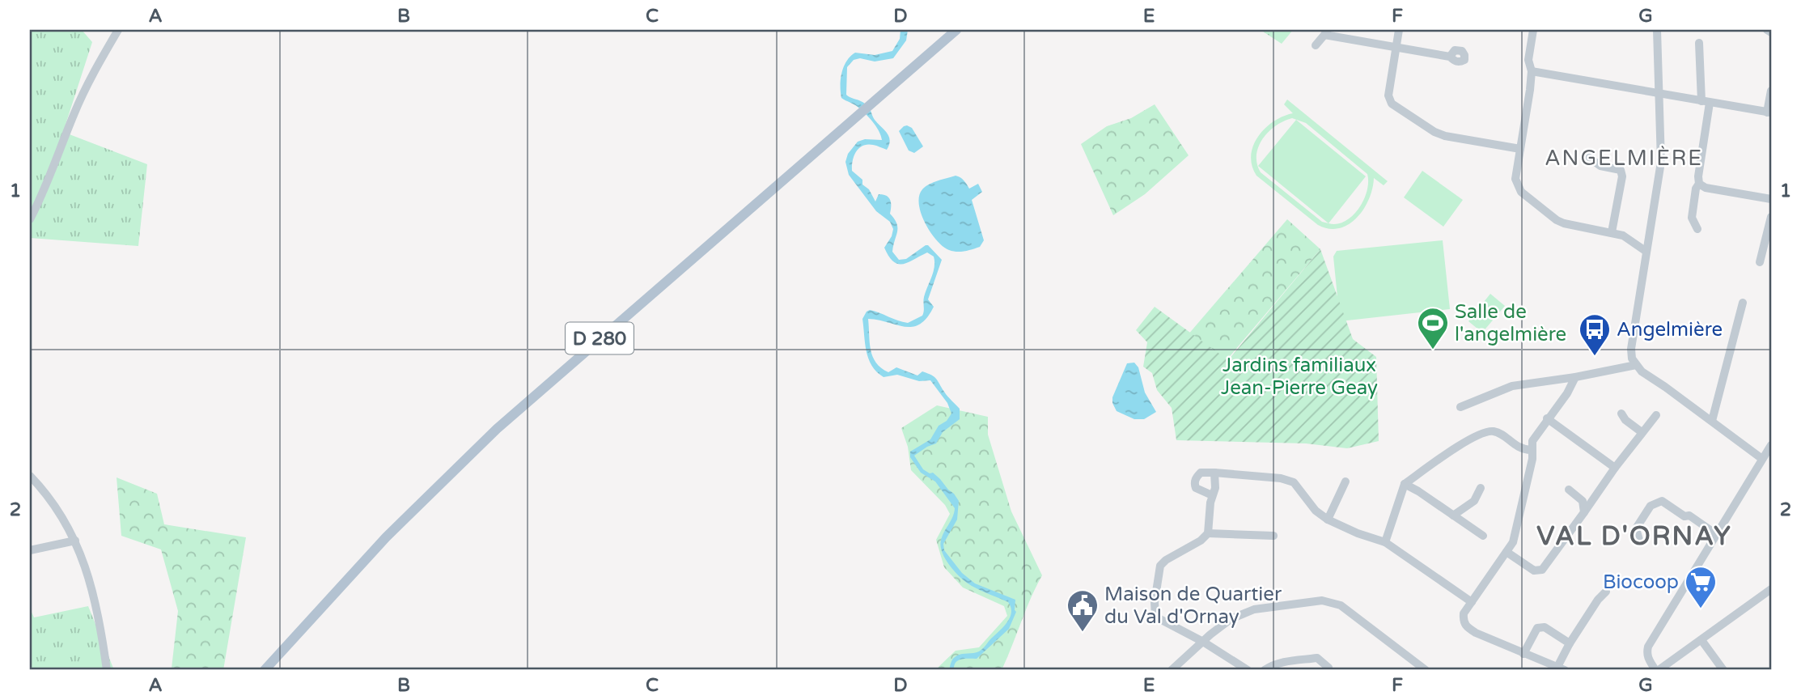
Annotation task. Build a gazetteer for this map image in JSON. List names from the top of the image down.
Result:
{
  "streets": {
    "main road": ["D 280"]
  },
  "districts": ["ANGELMIÈRE", "VAL D'ORNAY"],
  "parks": ["Jardins familiaux Jean-Pierre Geay"],
  "places": {
    "sports": ["Salle de l'angelmière"],
    "bus stop": ["Angelmière"],
    "supermarket": ["Biocoop"],
    "public building": ["Maison de Quartier du Val d'Ornay"]
  },
  "grid": {
    "columns": [
      "A",
      "B",
      "C",
      "D",
      "E",
      "F",
      "G"
    ],
    "rows": ["1", "2"]
  }
}
